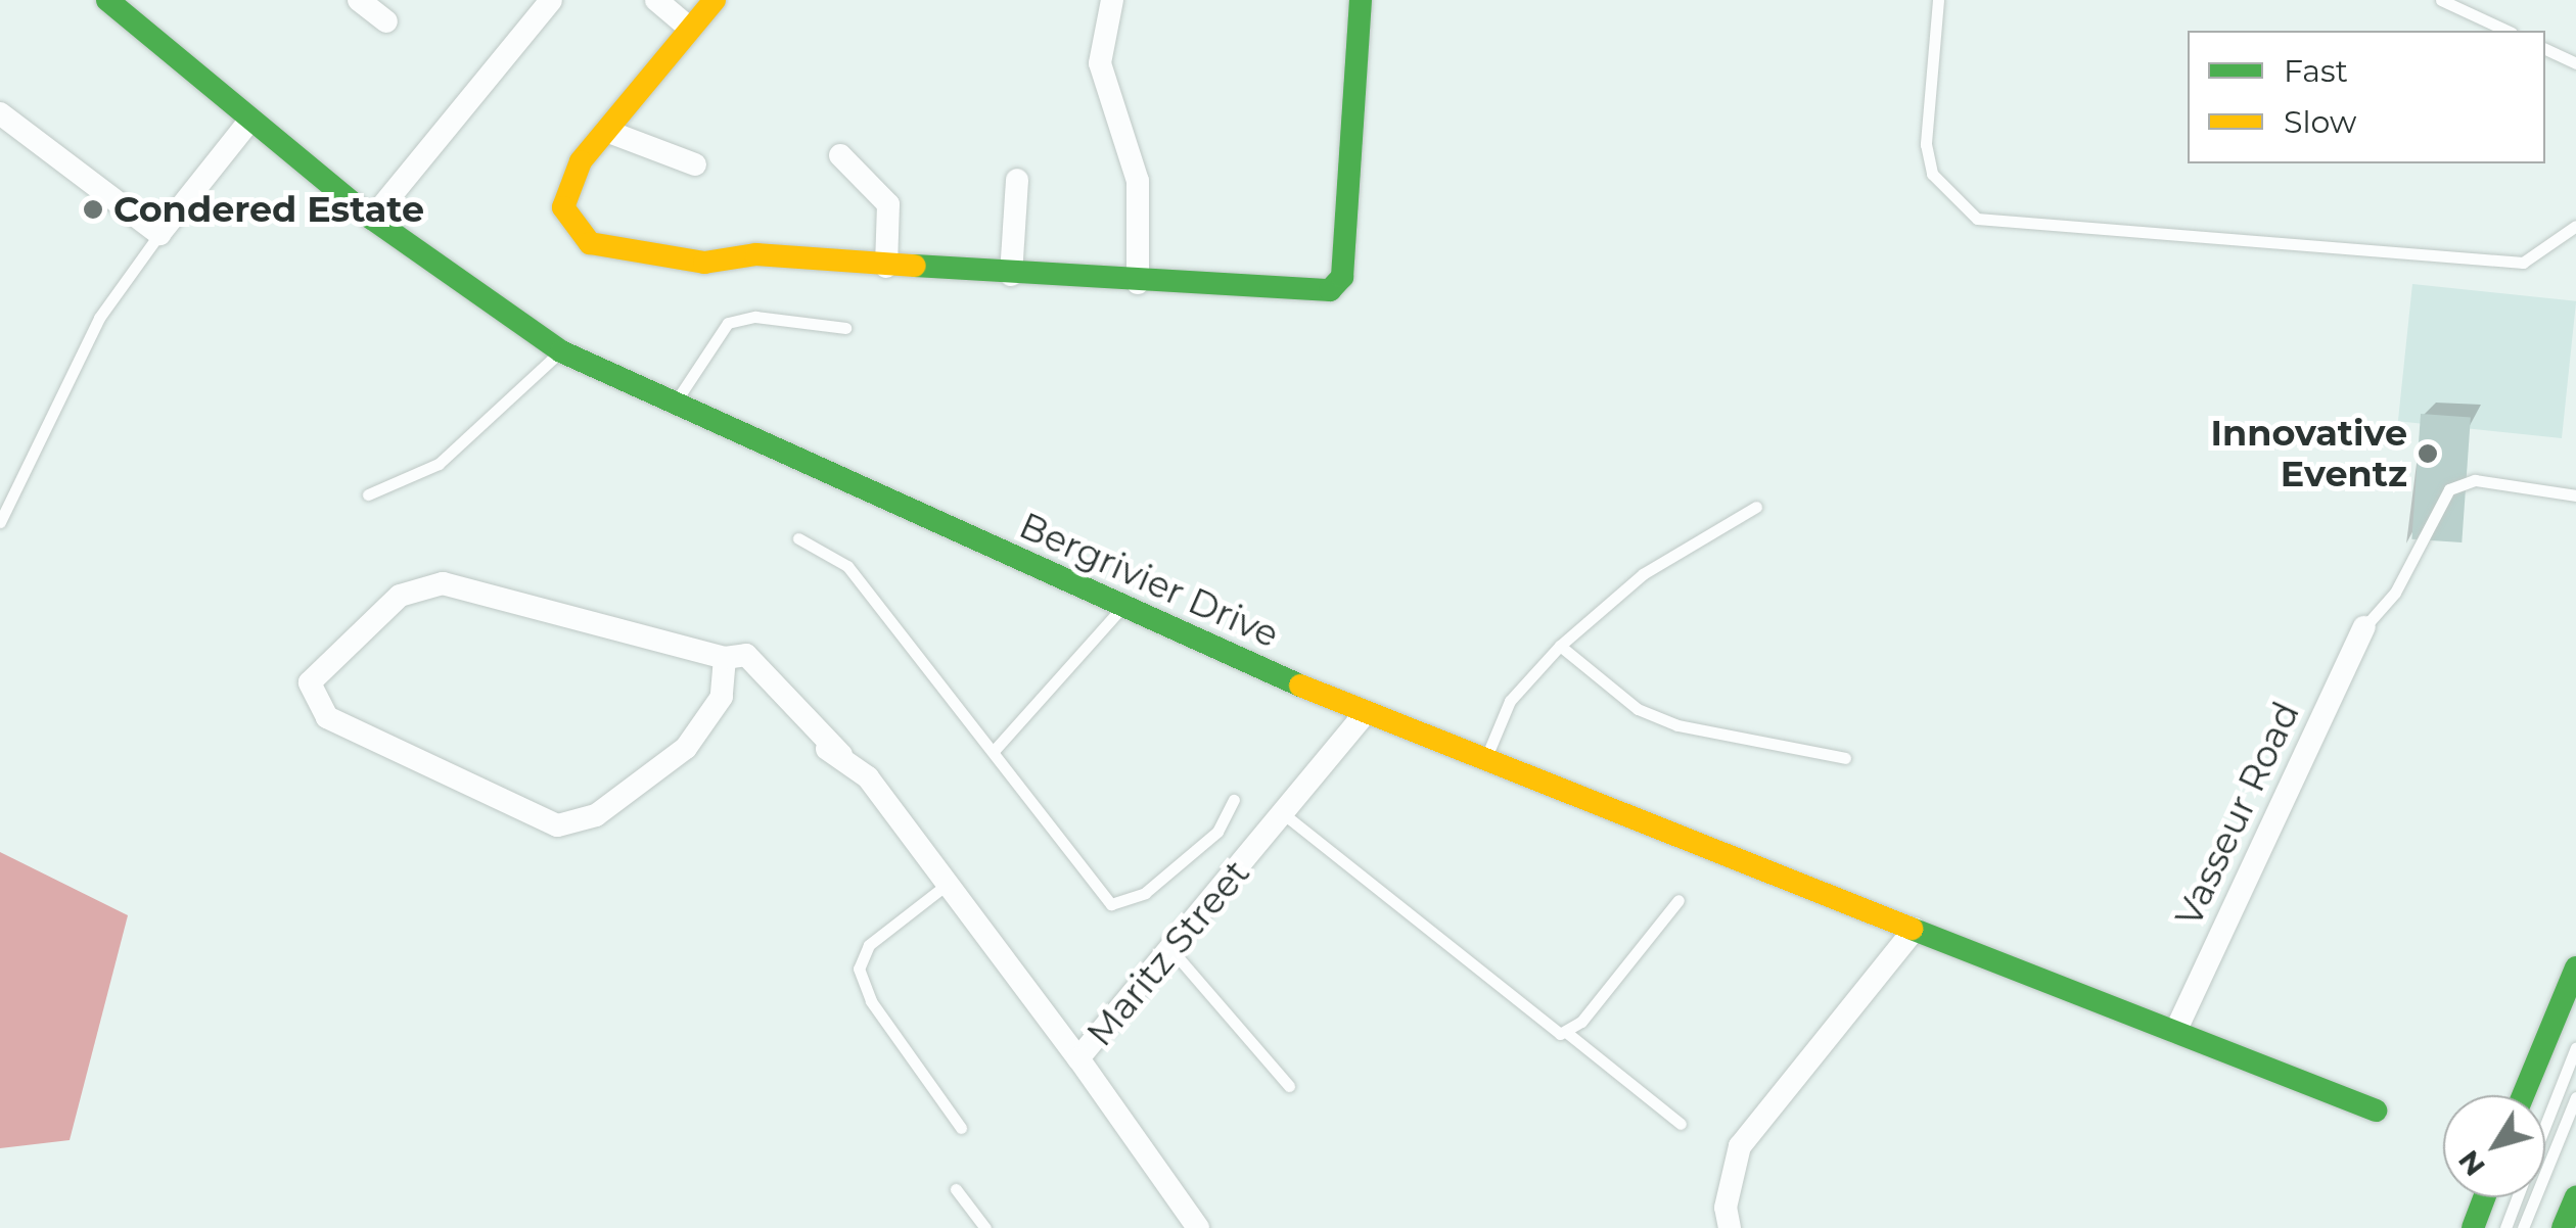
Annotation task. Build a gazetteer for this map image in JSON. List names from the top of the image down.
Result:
{
  "streets": {
    "street": ["Bergrivier Drive", "Vasseur Road", "Maritz Street"]
  },
  "crossings": [
    ["Bergrivier Drive", "Maritz Street"]
  ],
  "places": ["Condered Estate", "Innovative Eventz"],
  "legend": ["Fast", "Slow"],
  "north": "bottom left"
}
